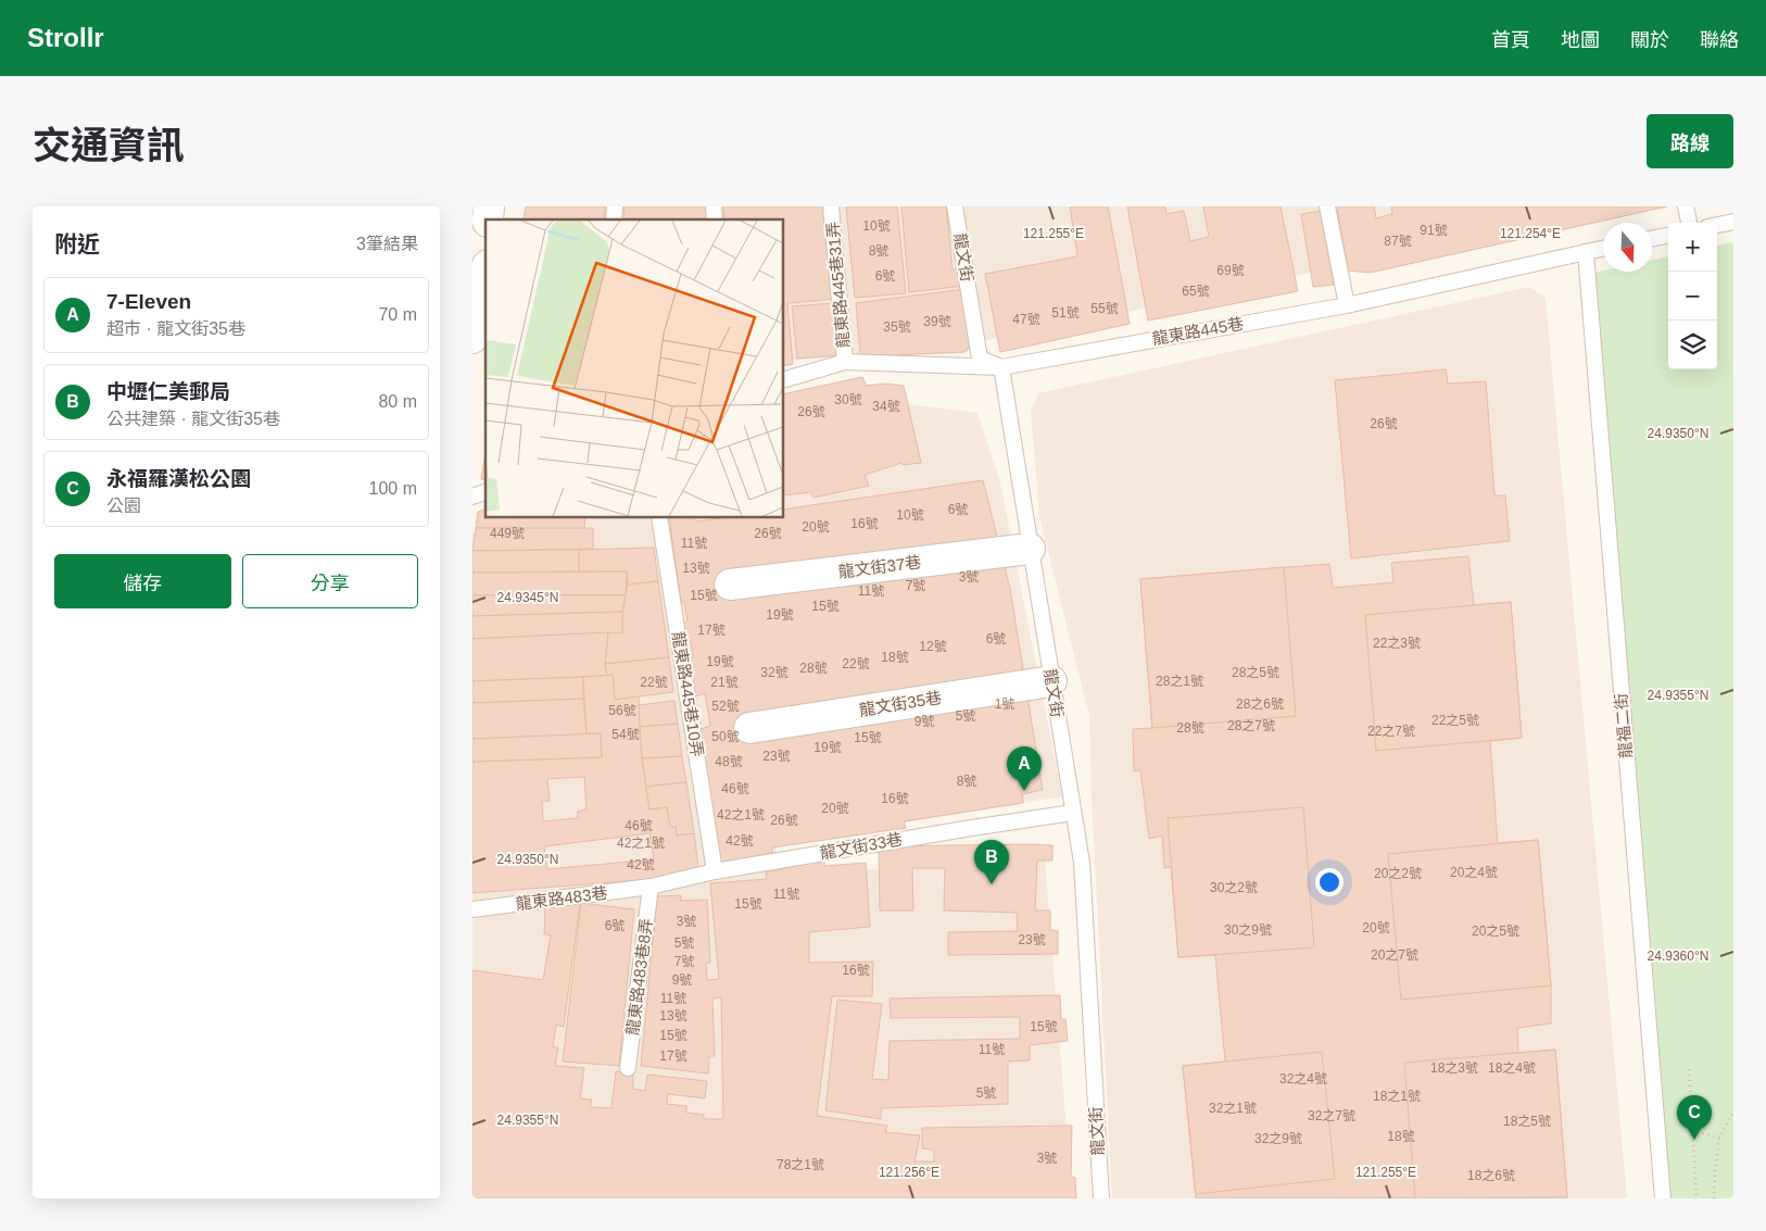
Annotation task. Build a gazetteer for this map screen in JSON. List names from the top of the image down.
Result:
{
  "streets": {
    "street": ["龍文街37巷", "龍文街35巷"],
    "lane": [
      "龍文街",
      "龍東路445巷31弄",
      "龍東路445巷",
      "龍東路445巷10弄",
      "龍福二街",
      "龍文街33巷",
      "龍東路483巷",
      "龍東路483巷8弄"
    ]
  },
  "crossings": [
    ["龍文街", "龍東路445巷"],
    ["龍文街", "龍文街37巷"],
    ["龍文街", "龍文街35巷"],
    ["龍文街", "龍文街33巷"],
    ["龍東路445巷31弄", "龍東路445巷"],
    ["龍東路445巷", "龍福二街"],
    ["龍東路445巷10弄", "龍文街33巷"],
    ["龍文街33巷", "龍東路483巷"],
    ["龍文街33巷", "龍東路483巷8弄"],
    ["龍東路483巷", "龍東路483巷8弄"]
  ],
  "house_numbers": [
    "10號",
    "91號",
    "87號",
    "8號",
    "69號",
    "6號",
    "65號",
    "55號",
    "51號",
    "47號",
    "39號",
    "35號",
    "30號",
    "34號",
    "26號",
    "26號",
    "6號",
    "10號",
    "16號",
    "20號",
    "449號",
    "26號",
    "11號",
    "13號",
    "3號",
    "7號",
    "11號",
    "15號",
    "15號",
    "19號",
    "17號",
    "6號",
    "22之3號",
    "12號",
    "18號",
    "19號",
    "22號",
    "28號",
    "32號",
    "28之5號",
    "28之1號",
    "22號",
    "21號",
    "1號",
    "28之6號",
    "52號",
    "56號",
    "5號",
    "22之5號",
    "9號",
    "28之7號",
    "28號",
    "22之7號",
    "54號",
    "50號",
    "15號",
    "19號",
    "23號",
    "48號",
    "8號",
    "46號",
    "16號",
    "20號",
    "42之1號",
    "26號",
    "46號",
    "42號",
    "42之1號",
    "42號",
    "20之4號",
    "20之2號",
    "30之2號",
    "11號",
    "15號",
    "3號",
    "6號",
    "20號",
    "30之9號",
    "20之5號",
    "23號",
    "5號",
    "20之7號",
    "7號",
    "16號",
    "9號",
    "11號",
    "13號",
    "15號",
    "15號",
    "11號",
    "17號",
    "18之3號",
    "18之4號",
    "32之4號",
    "5號",
    "18之1號",
    "32之1號",
    "32之7號",
    "18之5號",
    "18號",
    "32之9號",
    "3號",
    "78之1號",
    "18之6號"
  ],
  "north": "bottom",
  "page": {
    "header": "Strollr",
    "nav": [
      "首頁",
      "地圖",
      "關於",
      "聯絡"
    ],
    "title": "交通資訊",
    "buttons": [
      "路線",
      ["儲存", "分享"]
    ],
    "heading": ["附近", "3筆結果"],
    "map_buttons": ["+", "−"],
    "list": [
      {
        "mark": "A",
        "name": "7-Eleven",
        "note": "超市 · 龍文街35巷",
        "value": "70 m"
      },
      {
        "mark": "B",
        "name": "中壢仁美郵局",
        "note": "公共建築 · 龍文街35巷",
        "value": "80 m"
      },
      {
        "mark": "C",
        "name": "永福羅漢松公園",
        "note": "公園",
        "value": "100 m"
      }
    ],
    "pins": ["A", "B", "C"]
  },
  "coordinates": [
    "121.255°E",
    "121.254°E",
    "24.9350°N",
    "24.9345°N",
    "24.9355°N",
    "24.9360°N",
    "121.256°E"
  ]
}
